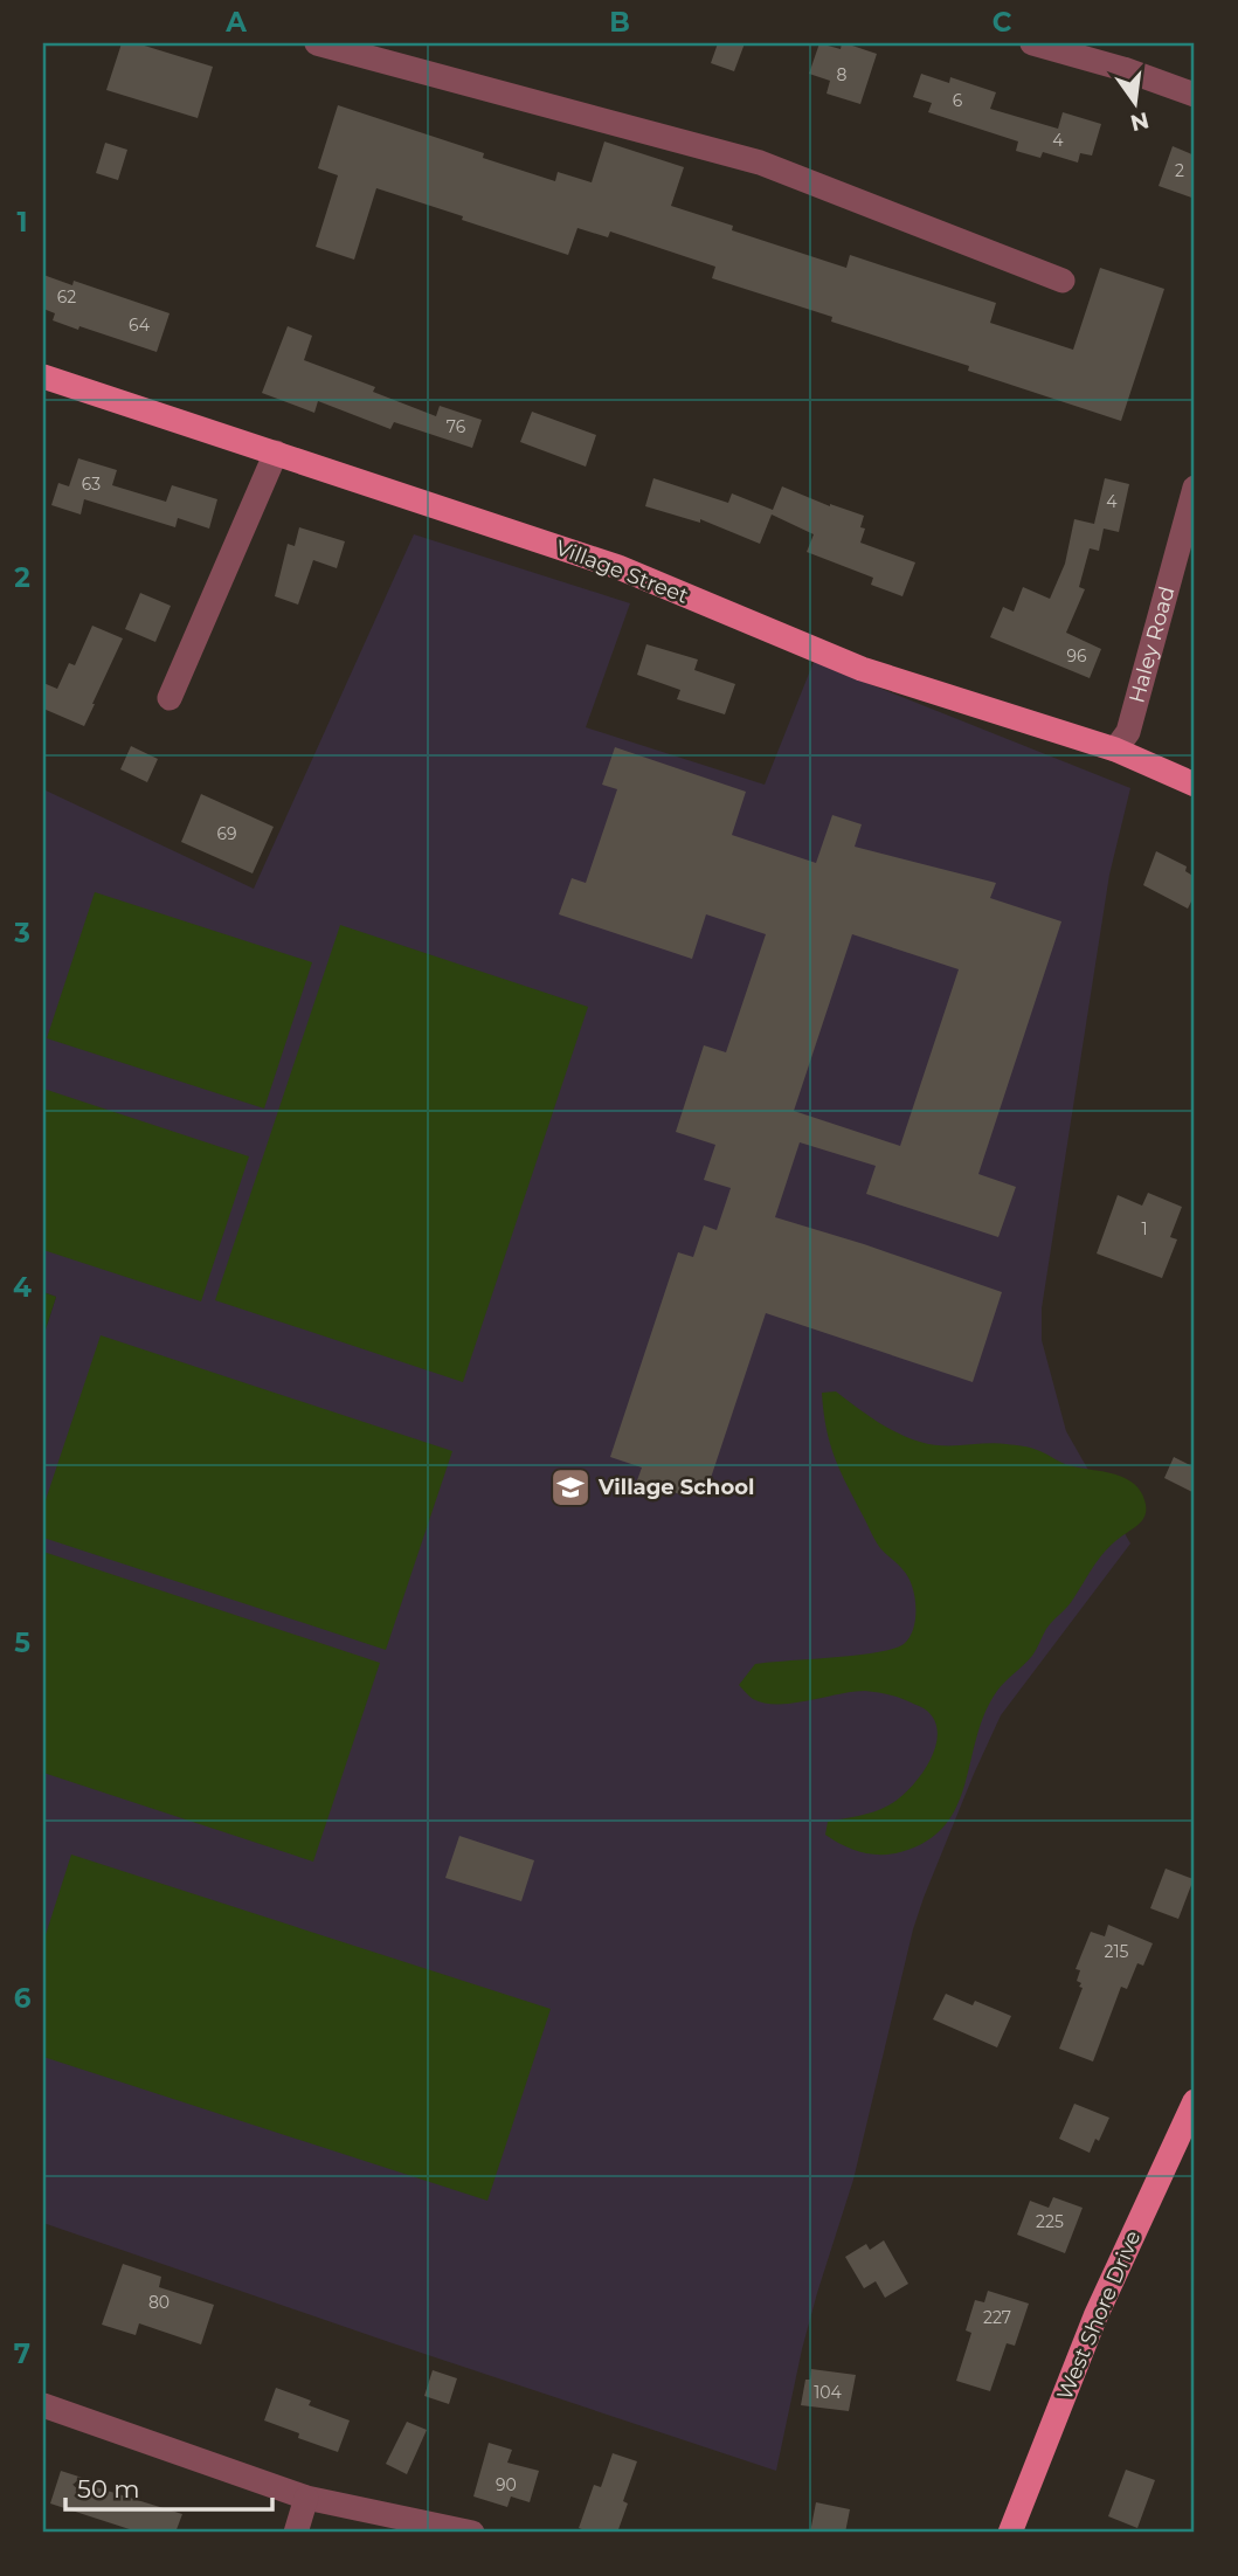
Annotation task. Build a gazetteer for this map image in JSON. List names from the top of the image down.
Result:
{
  "streets": {
    "main road": ["Village Street", "West Shore Drive"],
    "street": ["Haley Road"]
  },
  "crossings": [
    ["Village Street", "Haley Road"]
  ],
  "places": {
    "school or university": ["Village School"]
  },
  "house_numbers": [
    "8",
    "6",
    "4",
    "2",
    "62",
    "64",
    "76",
    "63",
    "4",
    "96",
    "69",
    "1",
    "215",
    "225",
    "80",
    "227",
    "104",
    "90"
  ],
  "scale_bar": "50 m",
  "north": "bottom",
  "grid": {
    "columns": ["A", "B", "C"],
    "rows": [
      "1",
      "2",
      "3",
      "4",
      "5",
      "6",
      "7"
    ]
  }
}
